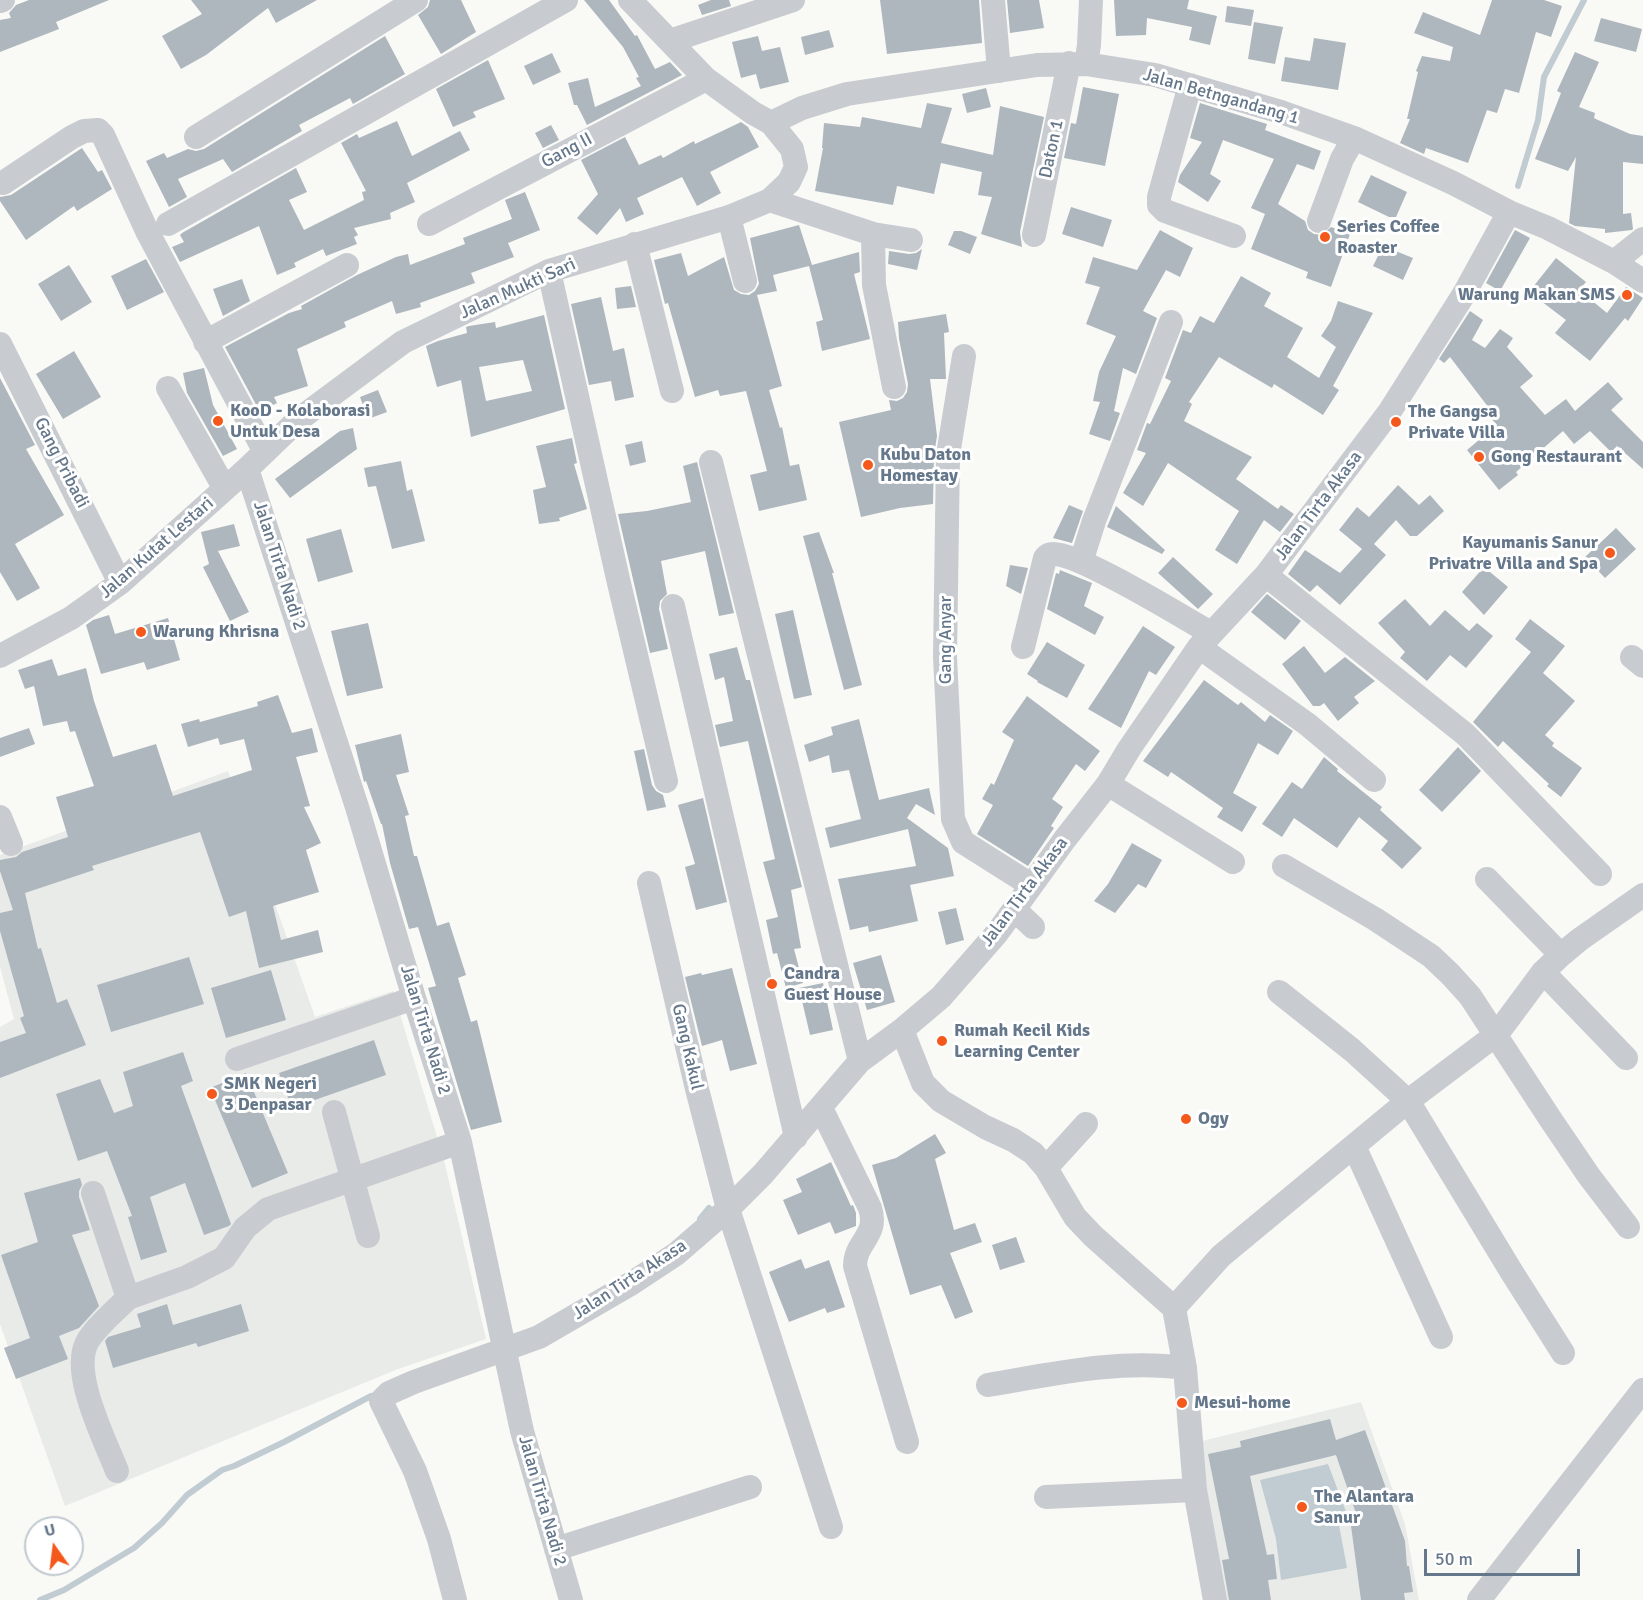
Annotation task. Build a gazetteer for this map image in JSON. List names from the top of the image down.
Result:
{
  "streets": {
    "street": [
      "Jalan Betngandang 1",
      "Daton 1",
      "Gang II",
      "Jalan Mukti Sari",
      "Gang Pribadi",
      "Jalan Tirta Akasa",
      "Jalan Kutat Lestari",
      "Jalan Tirta Nadi 2",
      "Gang Anyar",
      "Gang Kakul"
    ]
  },
  "crossings": [
    ["Jalan Betngandang 1", "Daton 1"],
    ["Jalan Betngandang 1", "Jalan Mukti Sari"],
    ["Jalan Betngandang 1", "Jalan Tirta Akasa"],
    ["Jalan Mukti Sari", "Jalan Kutat Lestari"],
    ["Jalan Mukti Sari", "Jalan Tirta Nadi 2"],
    ["Gang Pribadi", "Jalan Kutat Lestari"],
    ["Jalan Tirta Akasa", "Jalan Tirta Nadi 2"],
    ["Jalan Tirta Akasa", "Gang Anyar"],
    ["Jalan Tirta Akasa", "Gang Kakul"],
    ["Jalan Kutat Lestari", "Jalan Tirta Nadi 2"]
  ],
  "places": [
    "Series Coffee Roaster",
    "Warung Makan SMS",
    "KooD - Kolaborasi Untuk Desa",
    "The Gangsa Private Villa",
    "Gong Restaurant",
    "Kubu Daton Homestay",
    "Kayumanis Sanur Privatre Villa and Spa",
    "Warung Khrisna",
    "Candra Guest House",
    "Rumah Kecil Kids Learning Center",
    "SMK Negeri 3 Denpasar",
    "Ogy",
    "Mesui-home",
    "The Alantara Sanur"
  ],
  "scale_bar": "50 m",
  "north": "top"
}
